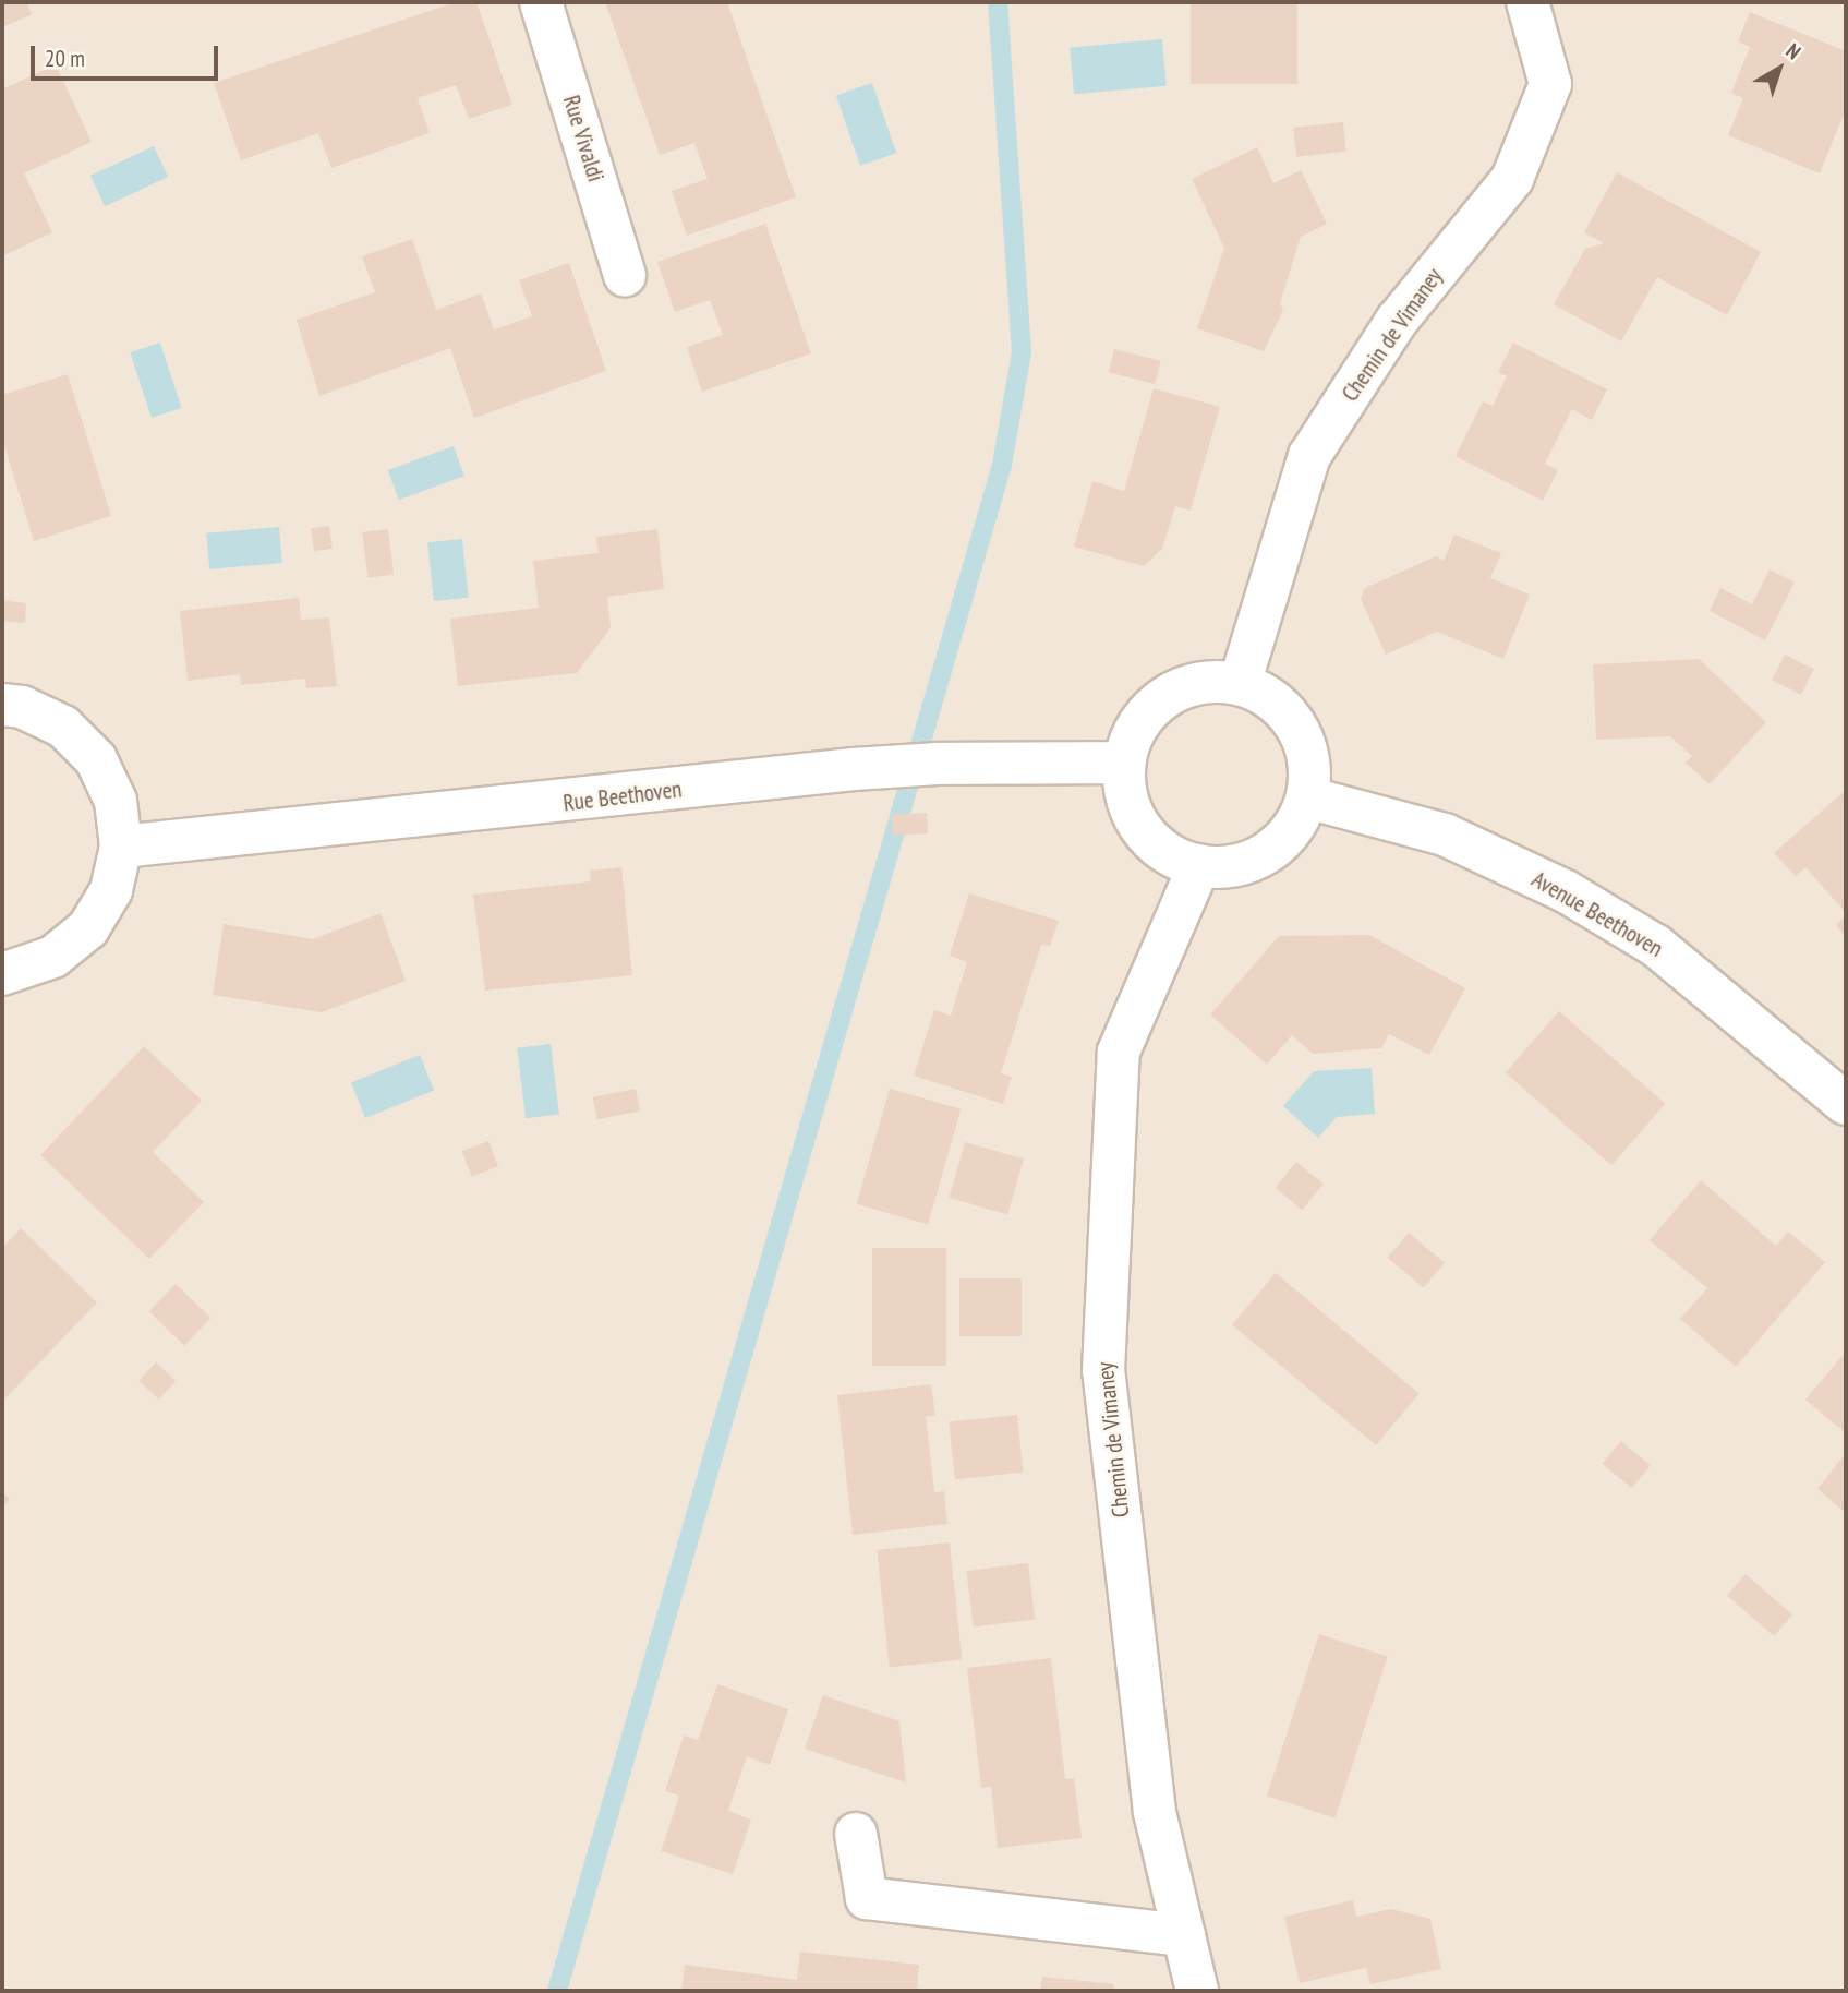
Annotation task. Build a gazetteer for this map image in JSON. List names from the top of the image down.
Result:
{
  "streets": {
    "street": [
      "Rue Vivaldi",
      "Chemin de Vimaney",
      "Rue Beethoven",
      "Avenue Beethoven"
    ]
  },
  "crossings": [
    ["Chemin de Vimaney", "Rue Beethoven"],
    ["Chemin de Vimaney", "Avenue Beethoven"],
    ["Rue Beethoven", "Avenue Beethoven"]
  ],
  "scale_bar": "20 m",
  "north": "top right"
}
